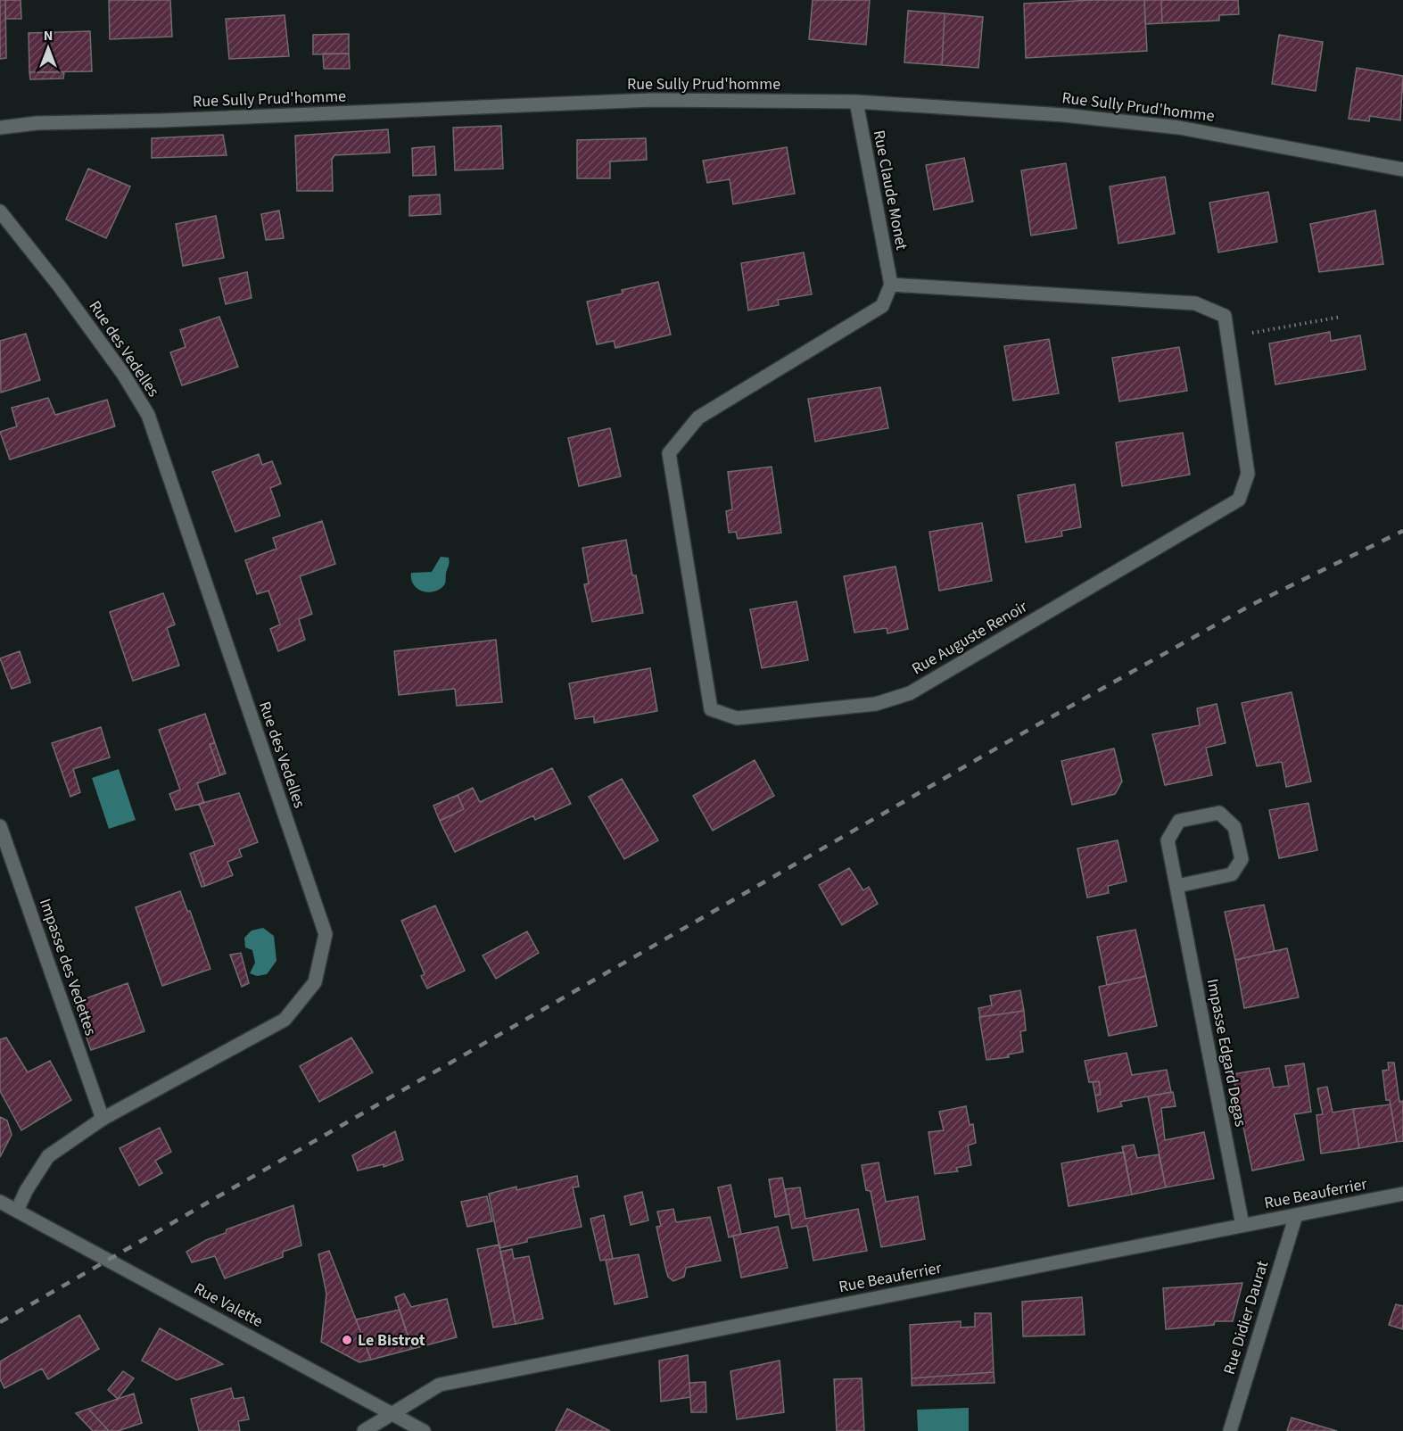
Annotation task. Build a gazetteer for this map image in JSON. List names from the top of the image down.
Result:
{
  "streets": {
    "street": [
      "Rue Sully Prud'homme",
      "Rue Claude Monet",
      "Rue des Vedelles",
      "Rue Auguste Renoir",
      "Impasse des Vedettes",
      "Impasse Edgard Degas",
      "Rue Beauferrier",
      "Rue Valette",
      "Rue Didier Daurat"
    ]
  },
  "crossings": [
    ["Rue Sully Prud'homme", "Rue Claude Monet"],
    ["Rue Claude Monet", "Rue Auguste Renoir"],
    ["Rue des Vedelles", "Impasse des Vedettes"],
    ["Rue des Vedelles", "Rue Valette"],
    ["Impasse Edgard Degas", "Rue Beauferrier"],
    ["Rue Beauferrier", "Rue Valette"],
    ["Rue Beauferrier", "Rue Didier Daurat"]
  ],
  "places": ["Le Bistrot"],
  "north": "top"
}
